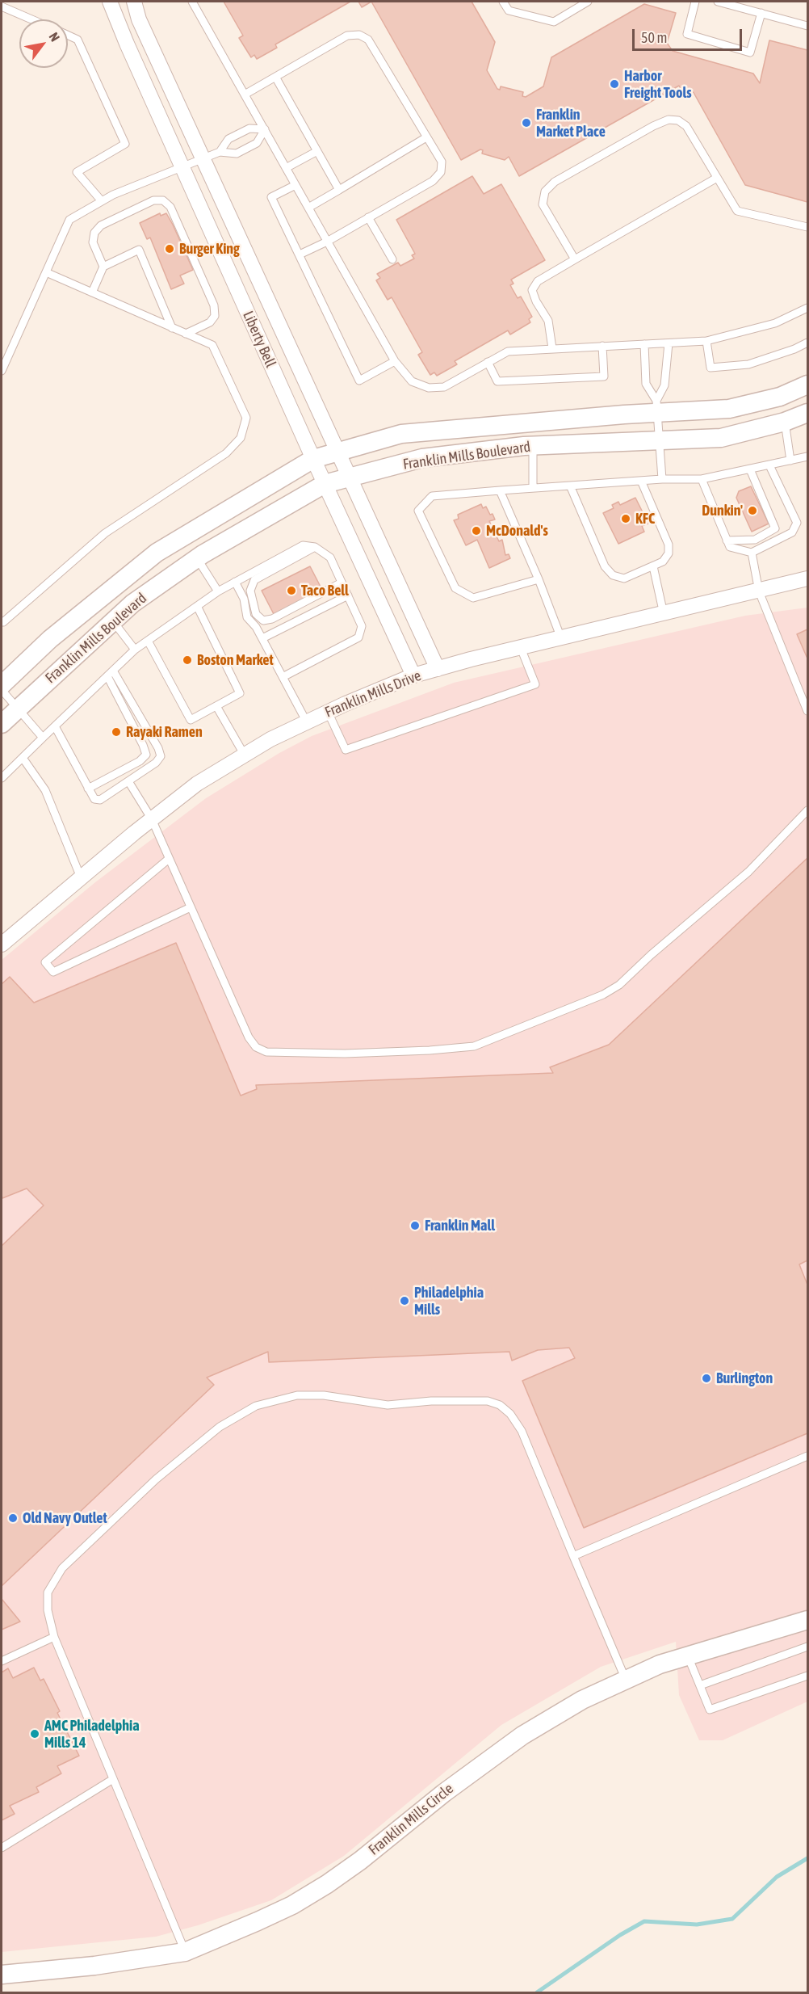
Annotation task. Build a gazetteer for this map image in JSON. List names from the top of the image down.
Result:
{
  "streets": {
    "street": [
      "Liberty Bell",
      "Franklin Mills Boulevard",
      "Franklin Mills Drive",
      "Franklin Mills Circle"
    ]
  },
  "crossings": [
    ["Liberty Bell", "Franklin Mills Boulevard"],
    ["Liberty Bell", "Franklin Mills Drive"]
  ],
  "places": [
    "Harbor Freight Tools",
    "Franklin Market Place",
    "Burger King",
    "Dunkin'",
    "KFC",
    "McDonald's",
    "Taco Bell",
    "Boston Market",
    "Rayaki Ramen",
    "Franklin Mall",
    "Philadelphia Mills",
    "Burlington",
    "Old Navy Outlet",
    "AMC Philadelphia Mills 14"
  ],
  "scale_bar": "50 m",
  "north": "top right"
}
